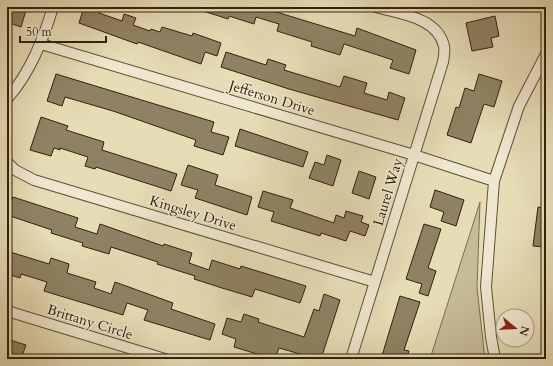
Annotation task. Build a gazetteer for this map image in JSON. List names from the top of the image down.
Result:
{
  "streets": {
    "street": [
      "Jefferson Drive",
      "Laurel Way",
      "Kingsley Drive",
      "Brittany Circle"
    ]
  },
  "crossings": [
    ["Jefferson Drive", "Laurel Way"],
    ["Laurel Way", "Kingsley Drive"]
  ],
  "scale_bar": "50 m",
  "north": "right"
}
